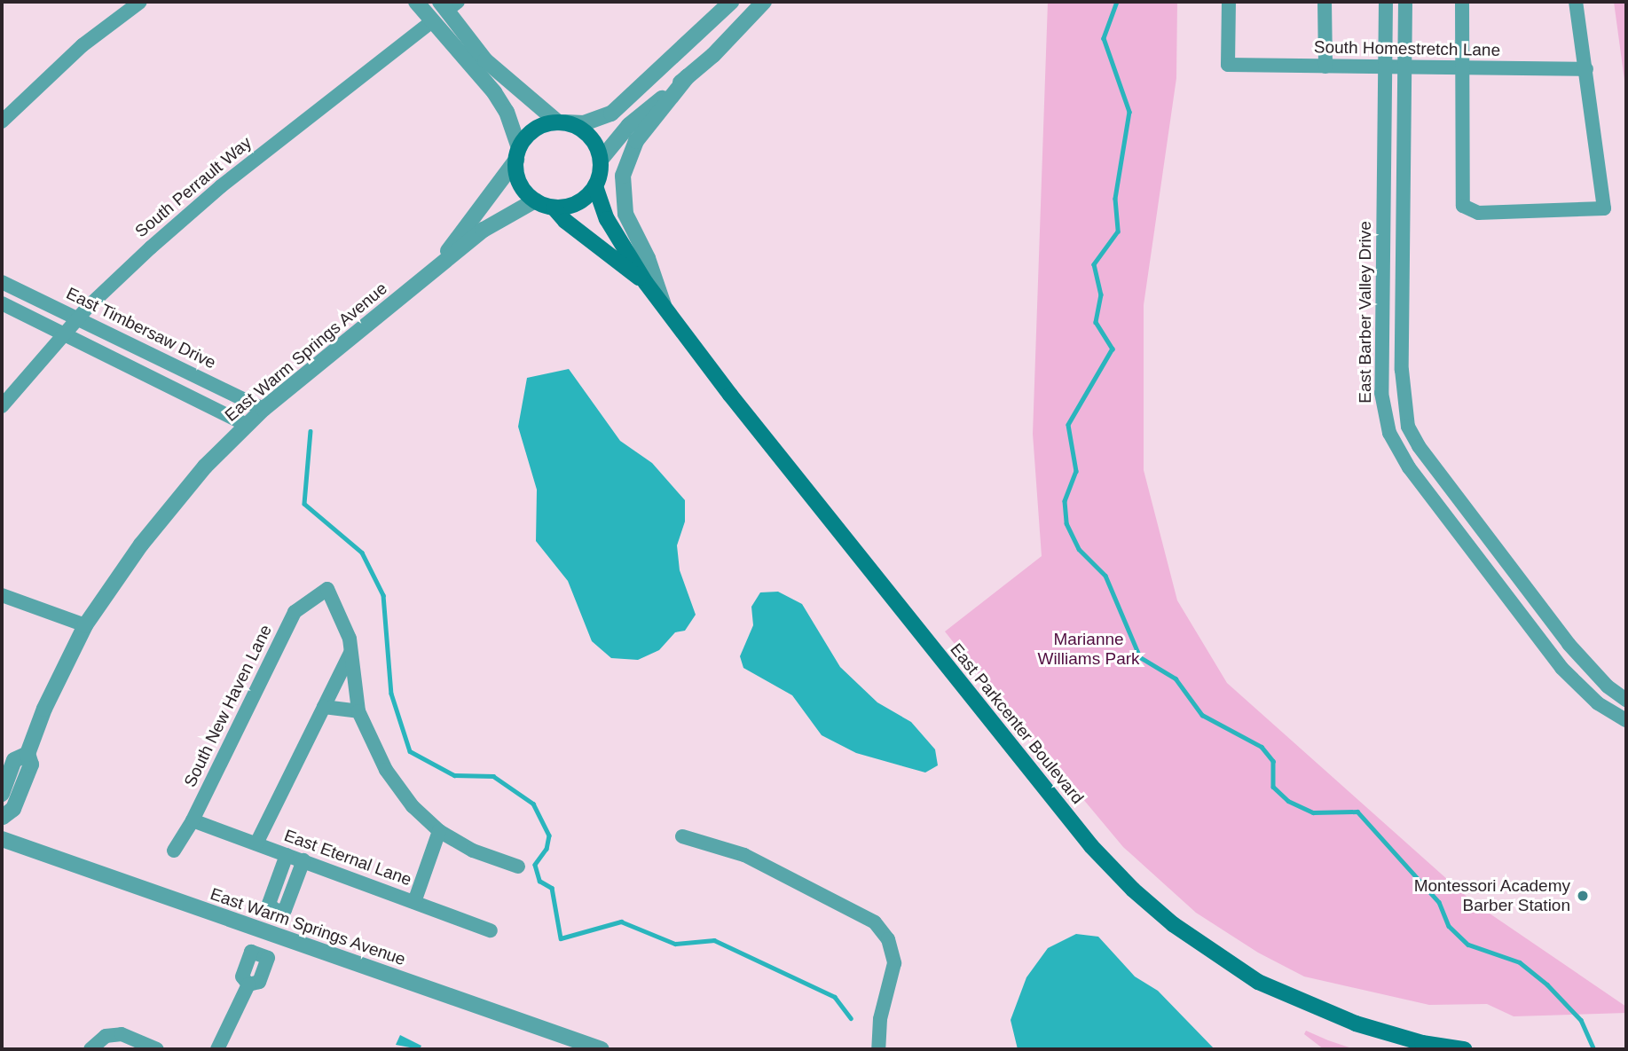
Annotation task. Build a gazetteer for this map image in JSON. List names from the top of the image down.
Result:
{
  "streets": {
    "main road": ["East Parkcenter Boulevard"],
    "street": [
      "South Homestretch Lane",
      "South Perrault Way",
      "East Barber Valley Drive",
      "East Timbersaw Drive",
      "East Warm Springs Avenue",
      "South New Haven Lane",
      "East Eternal Lane"
    ]
  },
  "crossings": [
    ["South Homestretch Lane", "East Barber Valley Drive"],
    ["South Perrault Way", "East Timbersaw Drive"],
    ["East Timbersaw Drive", "East Warm Springs Avenue"],
    ["East Warm Springs Avenue", "East Parkcenter Boulevard"],
    ["South New Haven Lane", "East Eternal Lane"]
  ],
  "parks": ["Marianne Williams Park"],
  "places": ["Montessori Academy Barber Station"]
}
